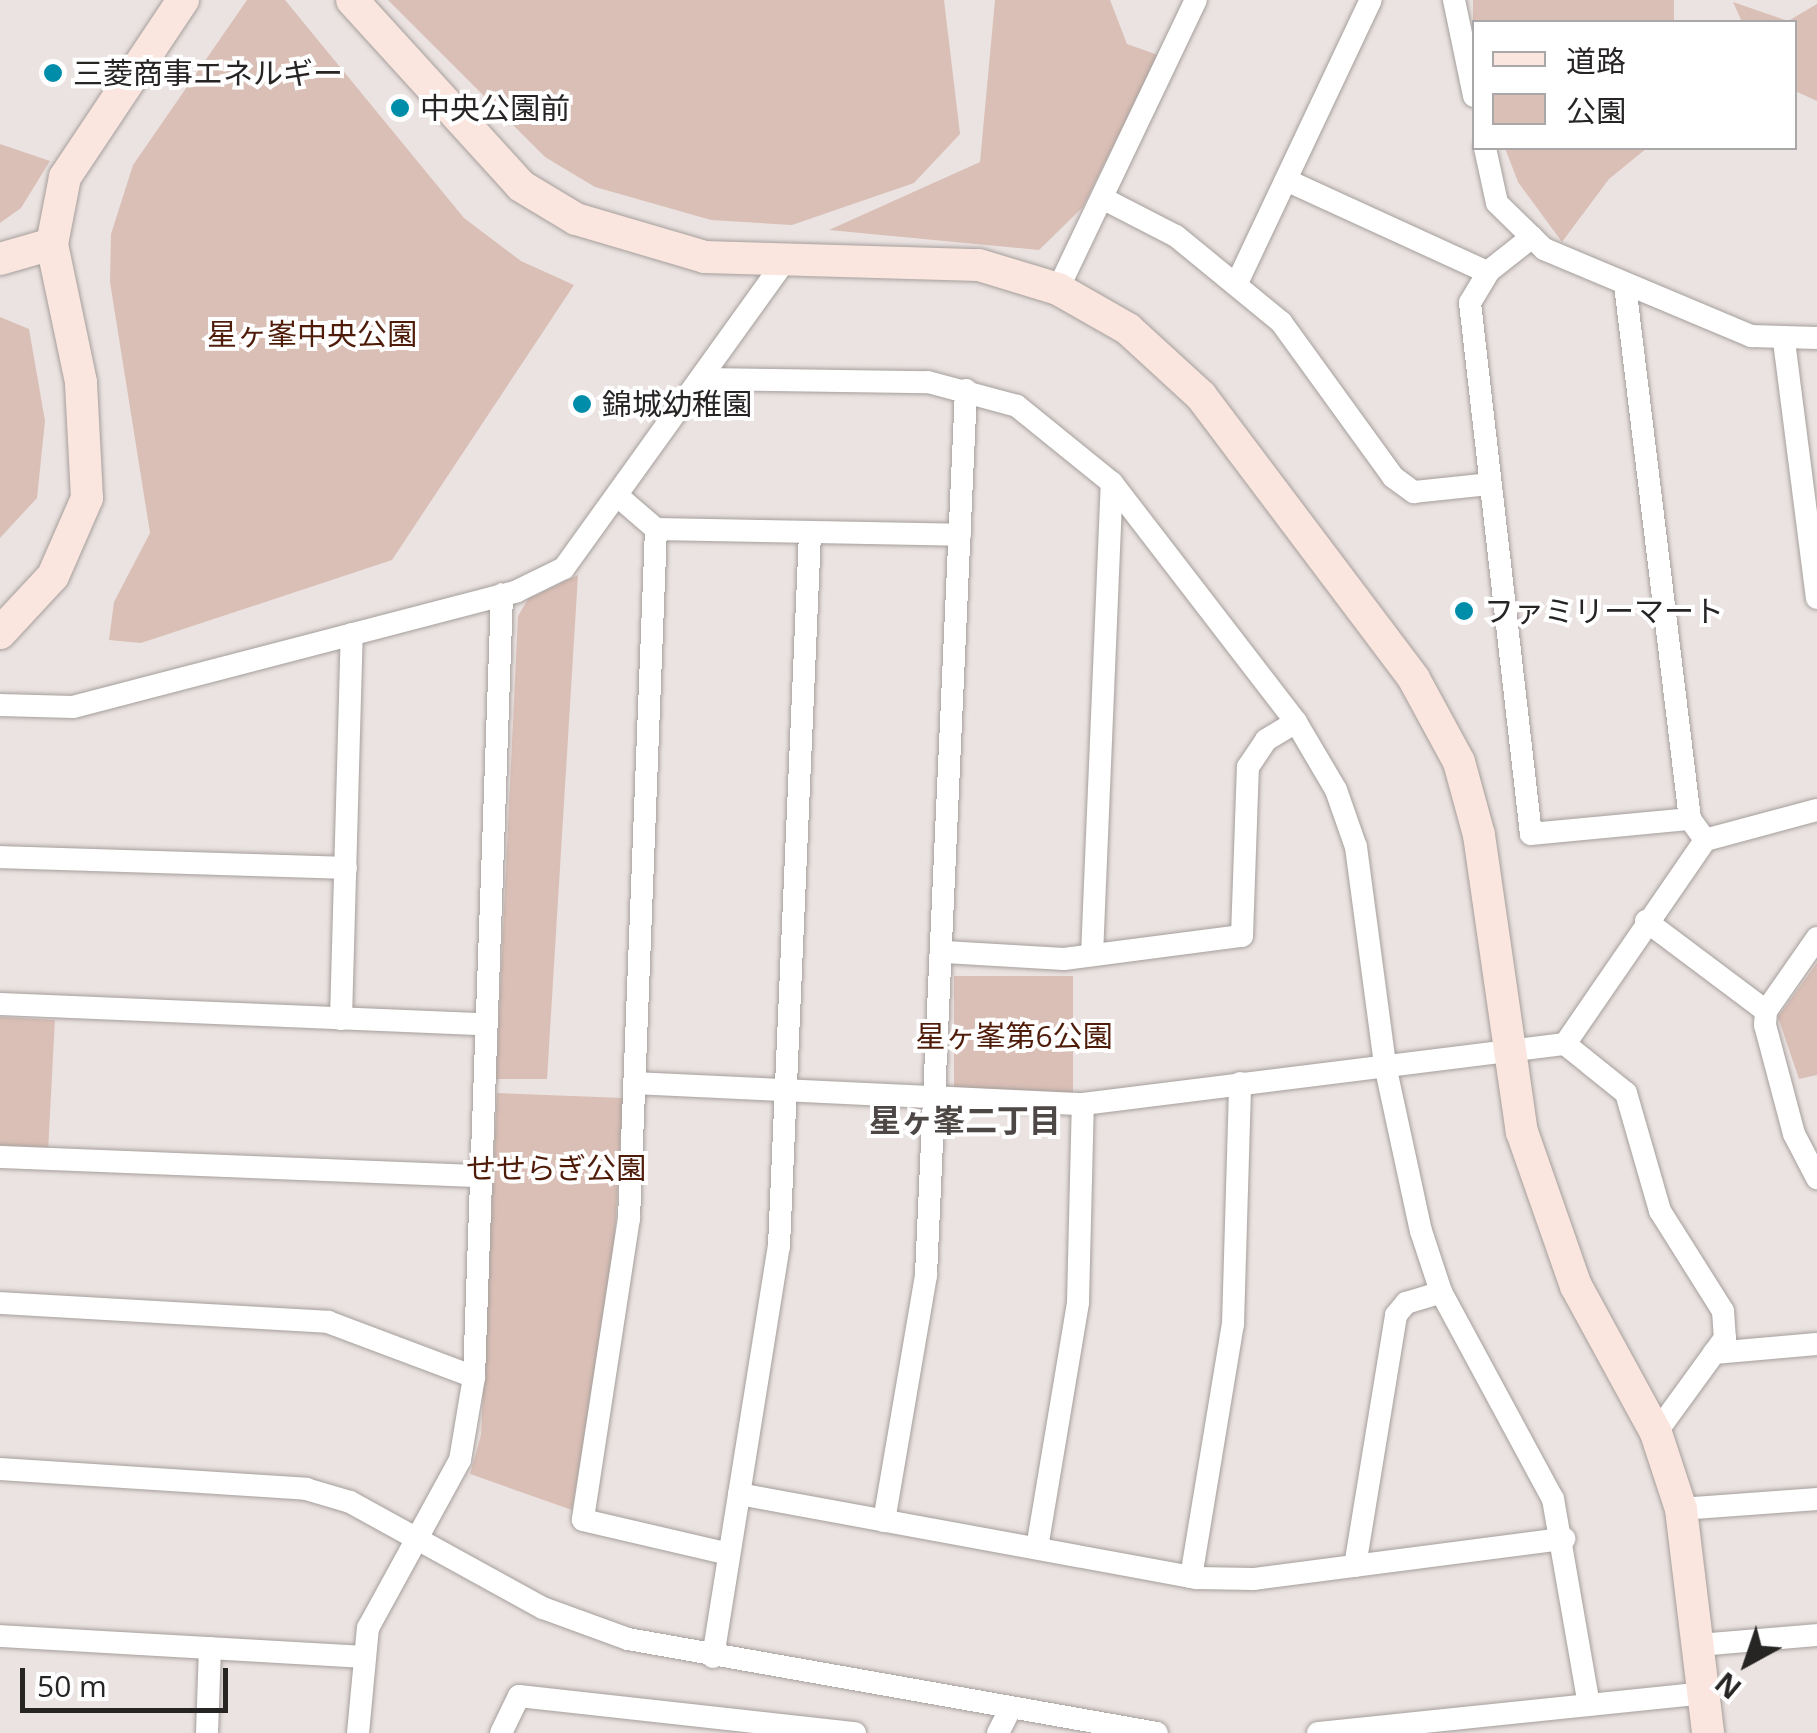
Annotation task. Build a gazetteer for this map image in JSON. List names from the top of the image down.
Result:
{
  "districts": ["星ヶ峯二丁目"],
  "parks": ["星ヶ峯中央公園", "星ヶ峯第6公園", "せせらぎ公園"],
  "places": [
    "三菱商事エネルギー",
    "中央公園前",
    "錦城幼稚園",
    "ファミリーマート"
  ],
  "legend": ["道路", "公園"],
  "scale_bar": "50 m",
  "north": "bottom left"
}
